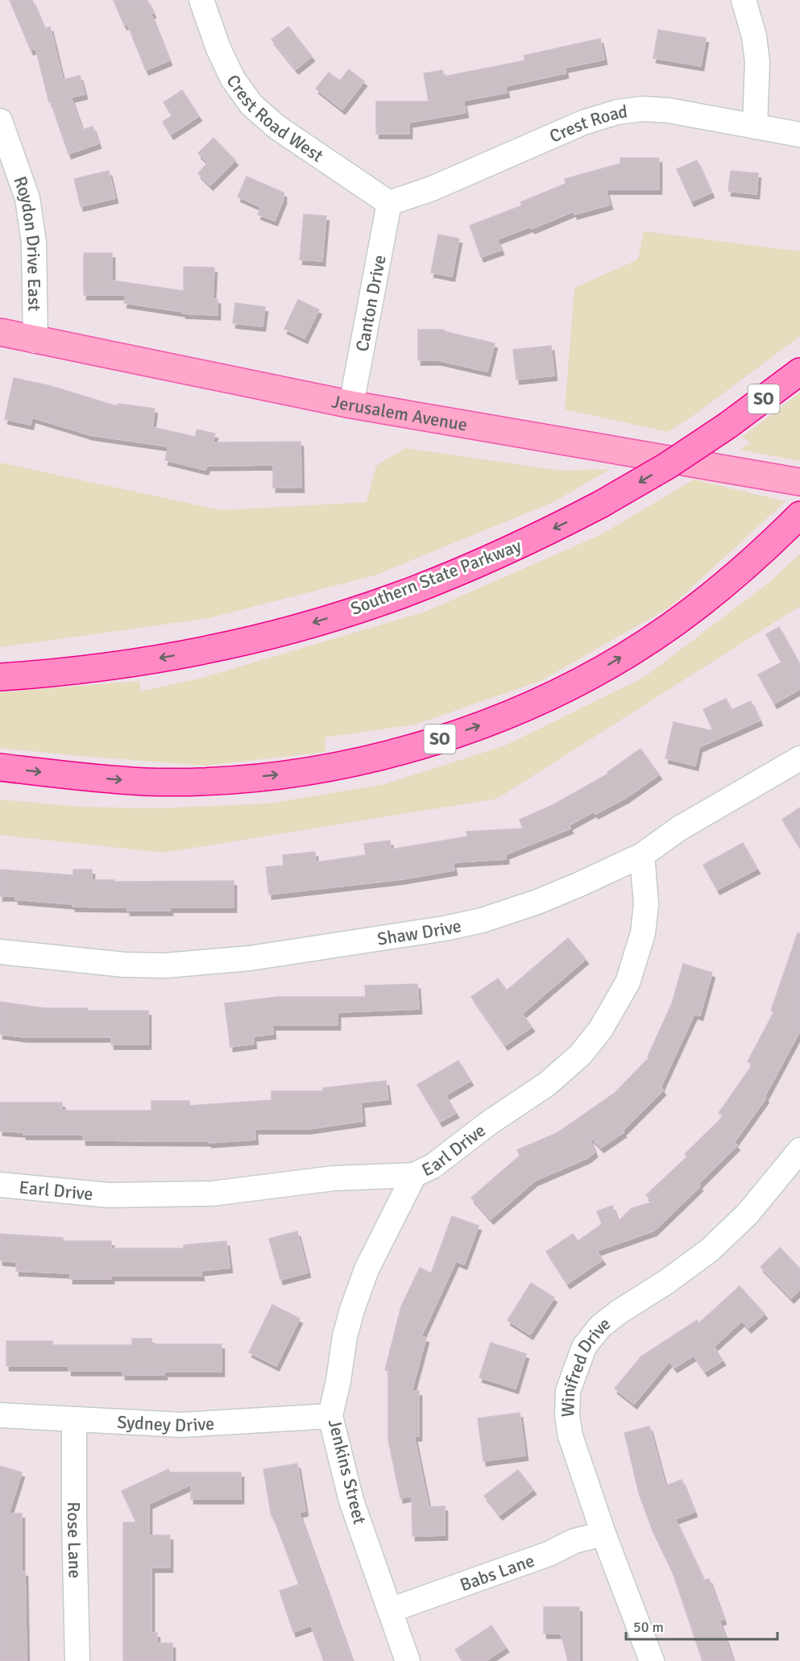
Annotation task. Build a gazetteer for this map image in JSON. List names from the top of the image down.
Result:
{
  "streets": {
    "highway": ["SO", "Southern State Parkway"],
    "main road": ["Jerusalem Avenue"],
    "street": [
      "Crest Road West",
      "Crest Road",
      "Roydon Drive East",
      "Canton Drive",
      "Shaw Drive",
      "Earl Drive",
      "Winifred Drive",
      "Sydney Drive",
      "Jenkins Street",
      "Rose Lane",
      "Babs Lane"
    ]
  },
  "crossings": [
    ["Crest Road West", "Crest Road"],
    ["Crest Road West", "Canton Drive"],
    ["Crest Road", "Canton Drive"],
    ["Roydon Drive East", "Jerusalem Avenue"],
    ["Canton Drive", "Jerusalem Avenue"],
    ["Shaw Drive", "Earl Drive"],
    ["Earl Drive", "Jenkins Street"],
    ["Winifred Drive", "Babs Lane"],
    ["Sydney Drive", "Jenkins Street"],
    ["Sydney Drive", "Rose Lane"],
    ["Jenkins Street", "Babs Lane"]
  ],
  "scale_bar": "50 m"
}
